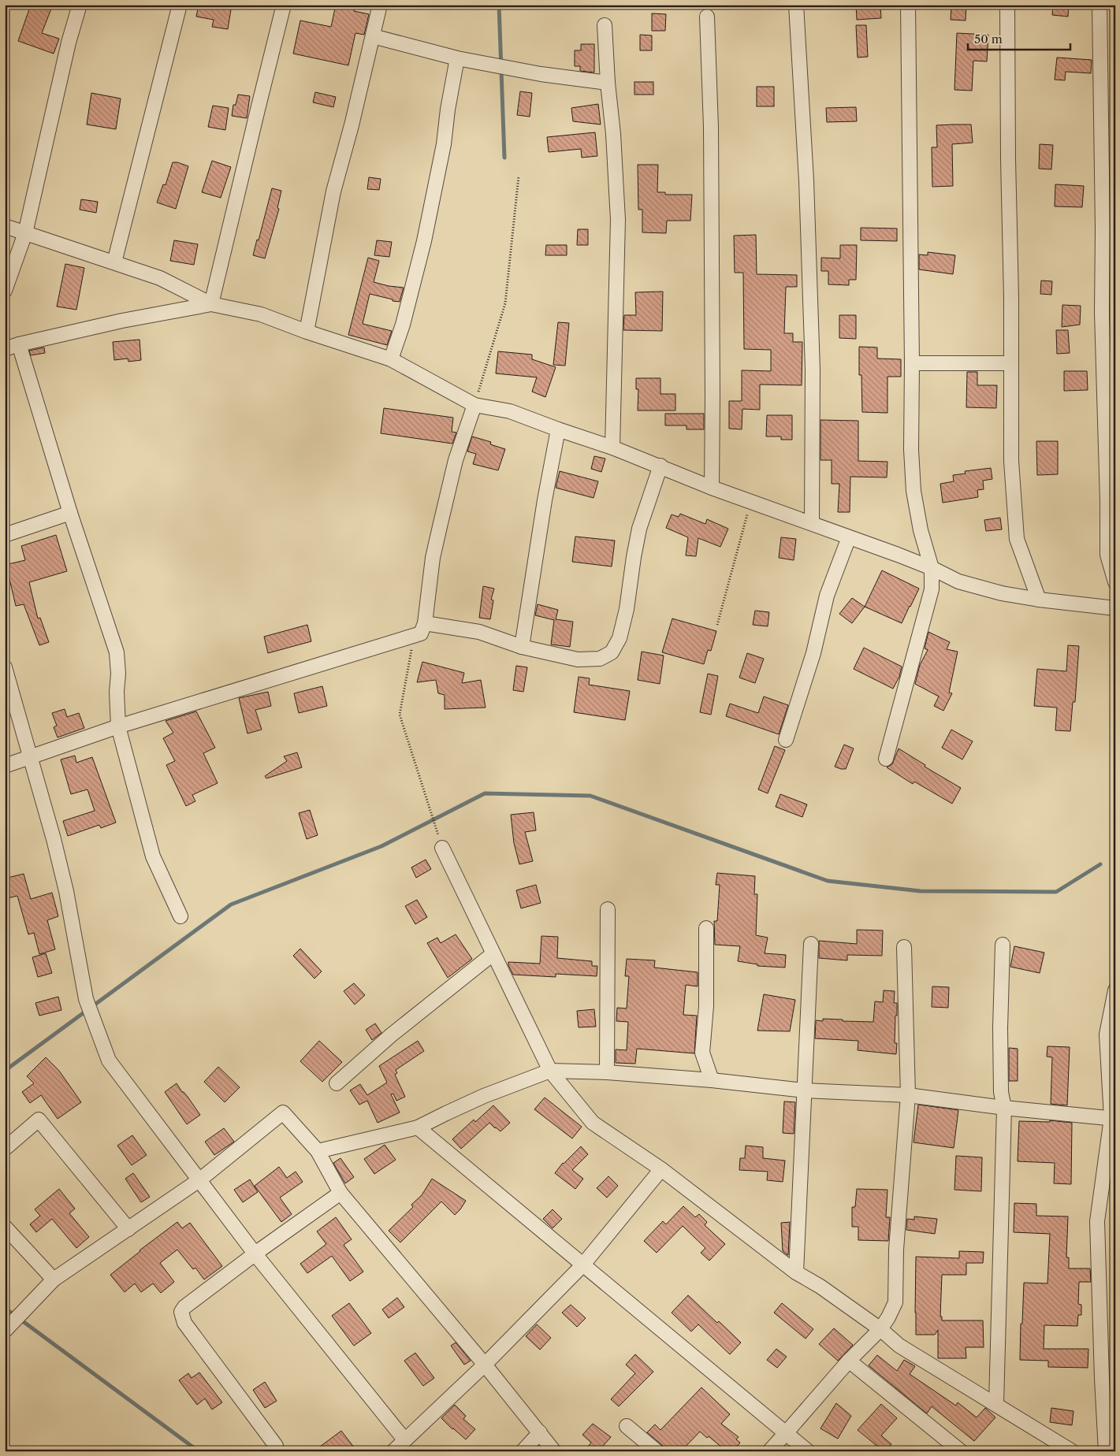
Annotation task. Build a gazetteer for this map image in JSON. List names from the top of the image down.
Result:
{
  "scale_bar": "50 m"
}
